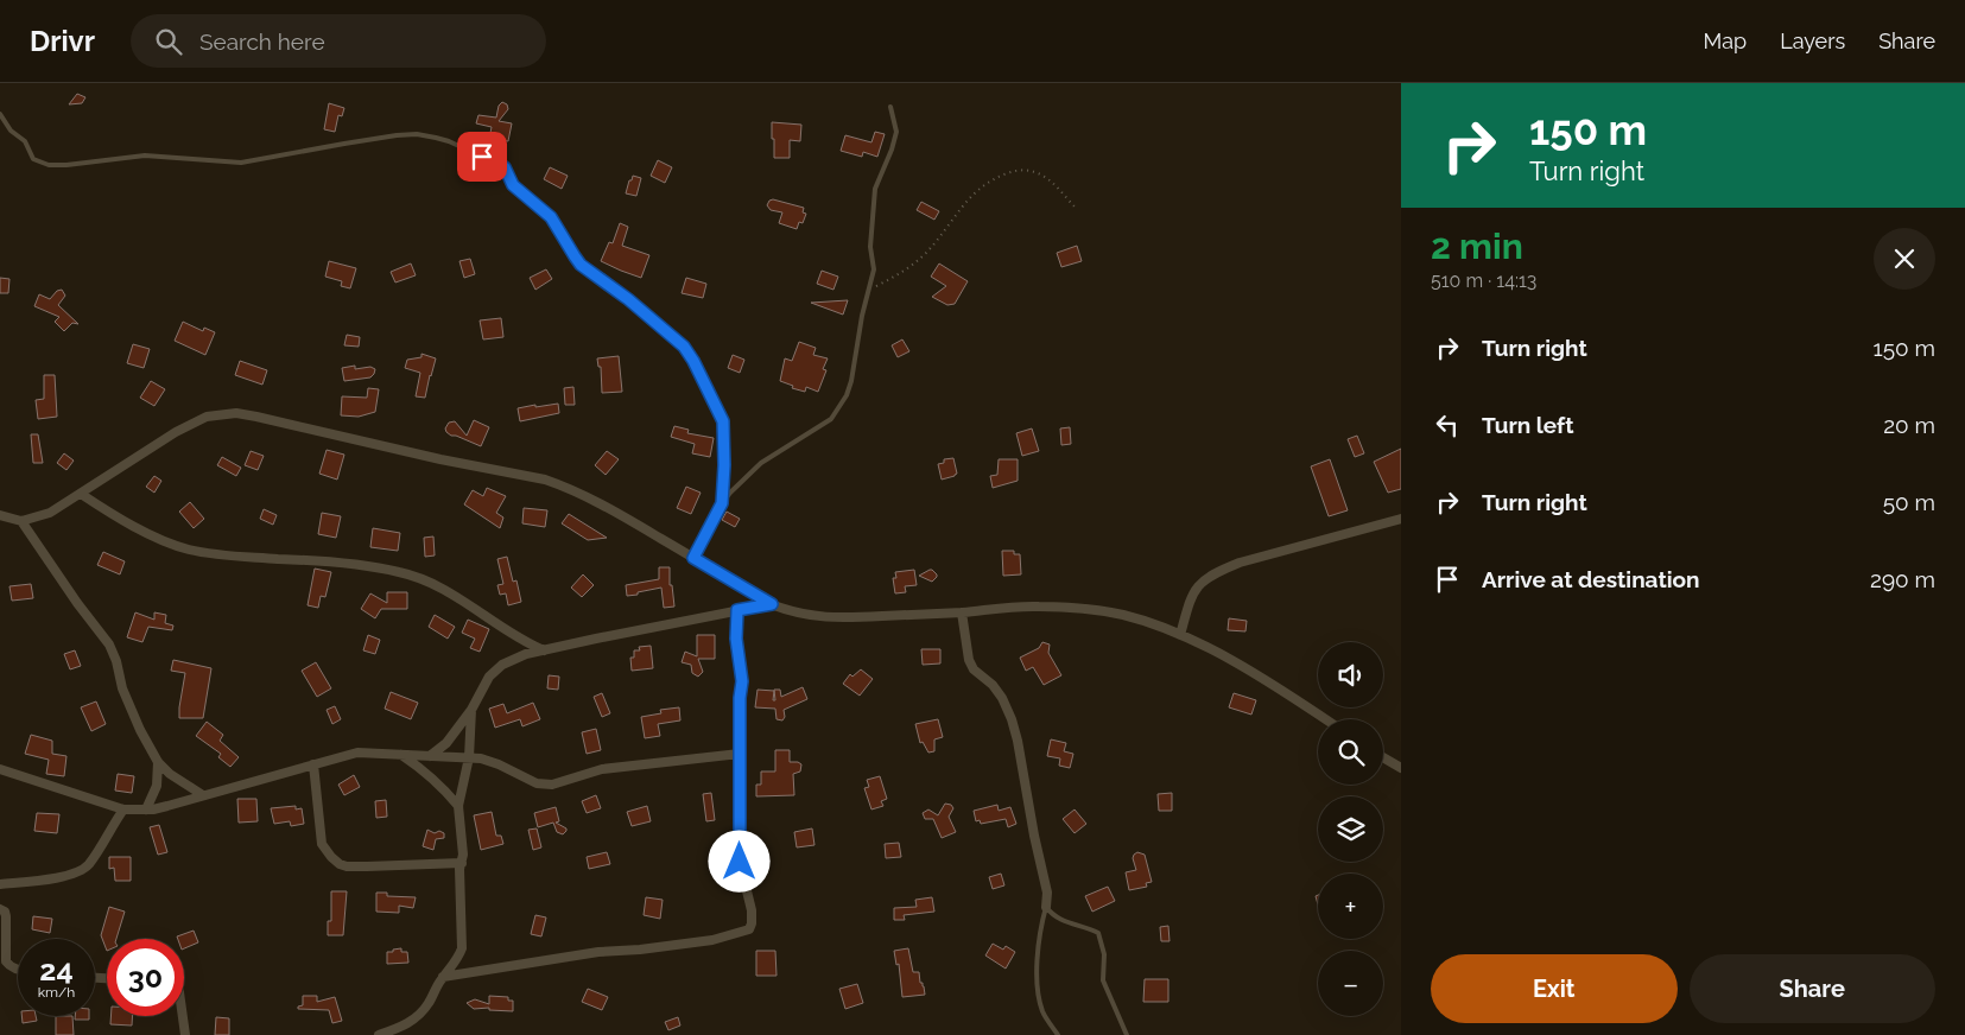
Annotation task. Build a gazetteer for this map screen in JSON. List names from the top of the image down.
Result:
{
  "page": {
    "header": "Drivr",
    "search": "Search here",
    "nav": ["Map", "Layers", "Share"],
    "turn": ["150 m", "Turn right"],
    "heading": ["2 min", "510 m · 14:13"],
    "list": [
      {
        "name": "Turn right",
        "value": "150 m"
      },
      {
        "name": "Turn left",
        "value": "20 m"
      },
      {
        "name": "Turn right",
        "value": "50 m"
      },
      {
        "name": "Arrive at destination",
        "value": "290 m"
      }
    ],
    "map_buttons": ["+", "−"],
    "speed": "24 km/h",
    "limit": "30",
    "buttons": ["Exit", "Share"]
  }
}
